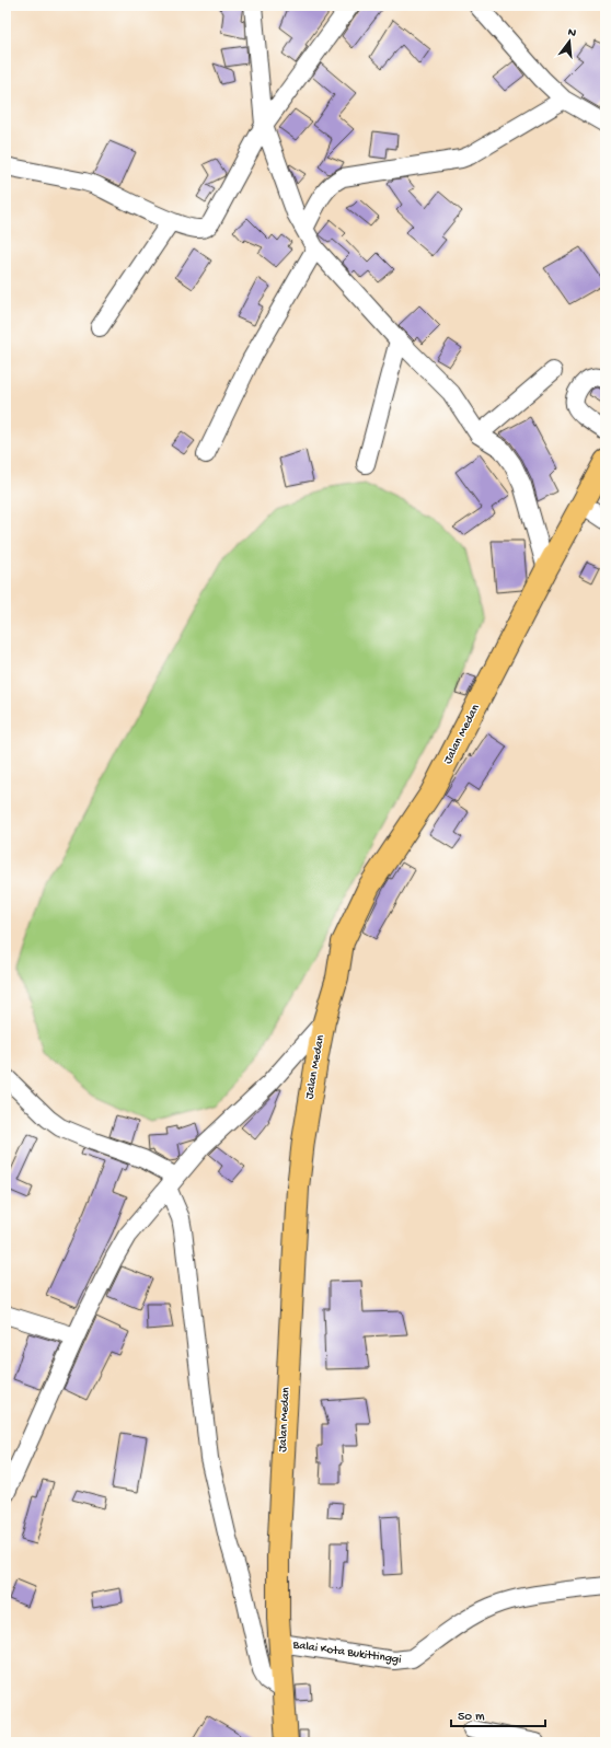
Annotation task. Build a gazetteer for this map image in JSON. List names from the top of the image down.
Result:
{
  "streets": {
    "main road": ["Jalan Medan"],
    "street": ["Balai Kota Bukittinggi"]
  },
  "crossings": [
    ["Jalan Medan", "Balai Kota Bukittinggi"]
  ],
  "scale_bar": "50 m",
  "north": "top"
}
